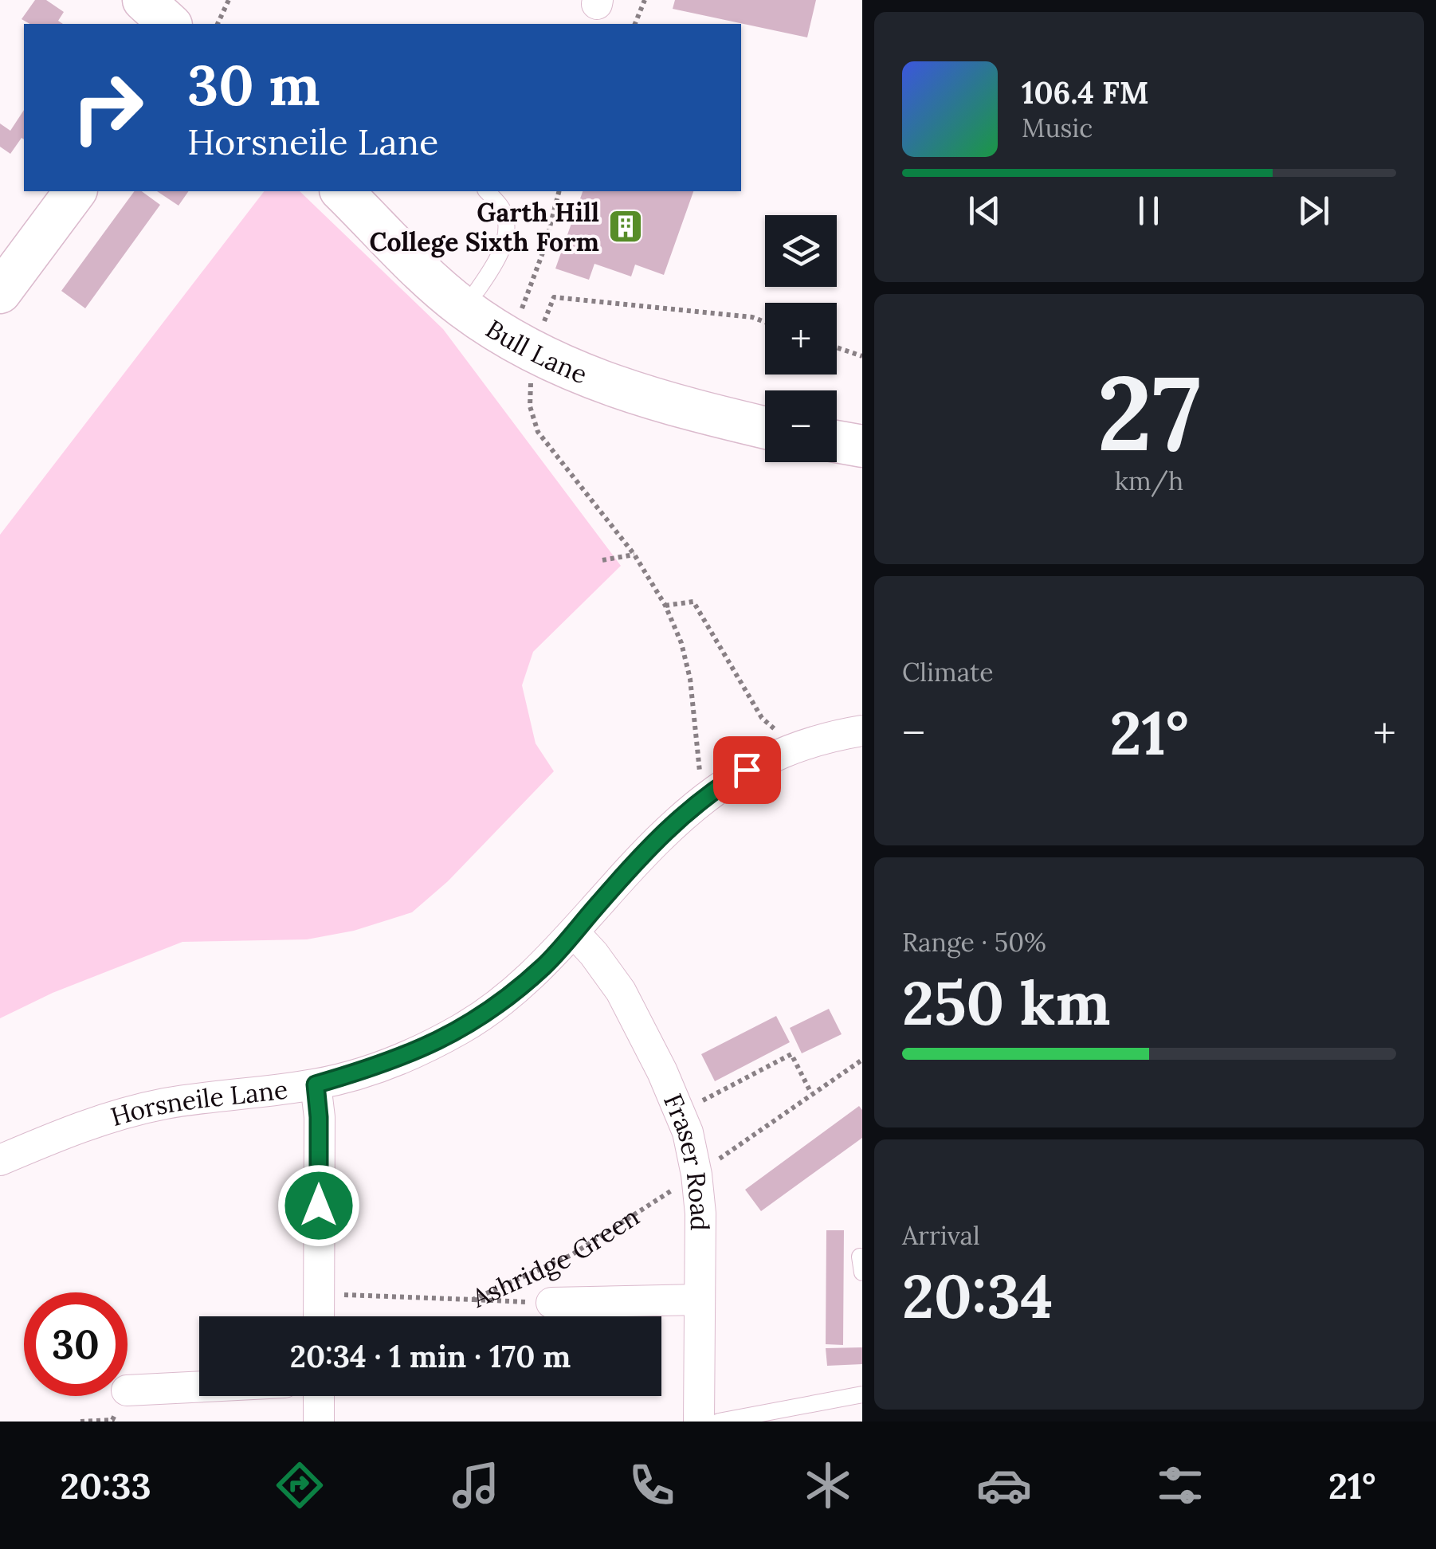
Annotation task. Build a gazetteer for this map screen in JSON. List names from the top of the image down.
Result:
{
  "streets": {
    "street": [
      "Bull Lane",
      "Horsneile Lane",
      "Fraser Road",
      "Ashridge Green"
    ]
  },
  "crossings": [
    ["Horsneile Lane", "Fraser Road"],
    ["Fraser Road", "Ashridge Green"]
  ],
  "places": {
    "building": ["Garth Hill College Sixth Form"]
  },
  "page": {
    "turn": ["30 m", "Horsneile Lane"],
    "song": ["106.4 FM", "Music"],
    "map_buttons": ["+", "−"],
    "tile": [
      ["27", "km/h"],
      "Climate",
      ["Range · 50%", "250 km"],
      ["Arrival", "20:34"]
    ],
    "heat": ["−", "21°", "+"],
    "limit": "30",
    "trip": "20:34 · 1 min · 170 m",
    "tabs": ["20:33", "21°"]
  }
}
